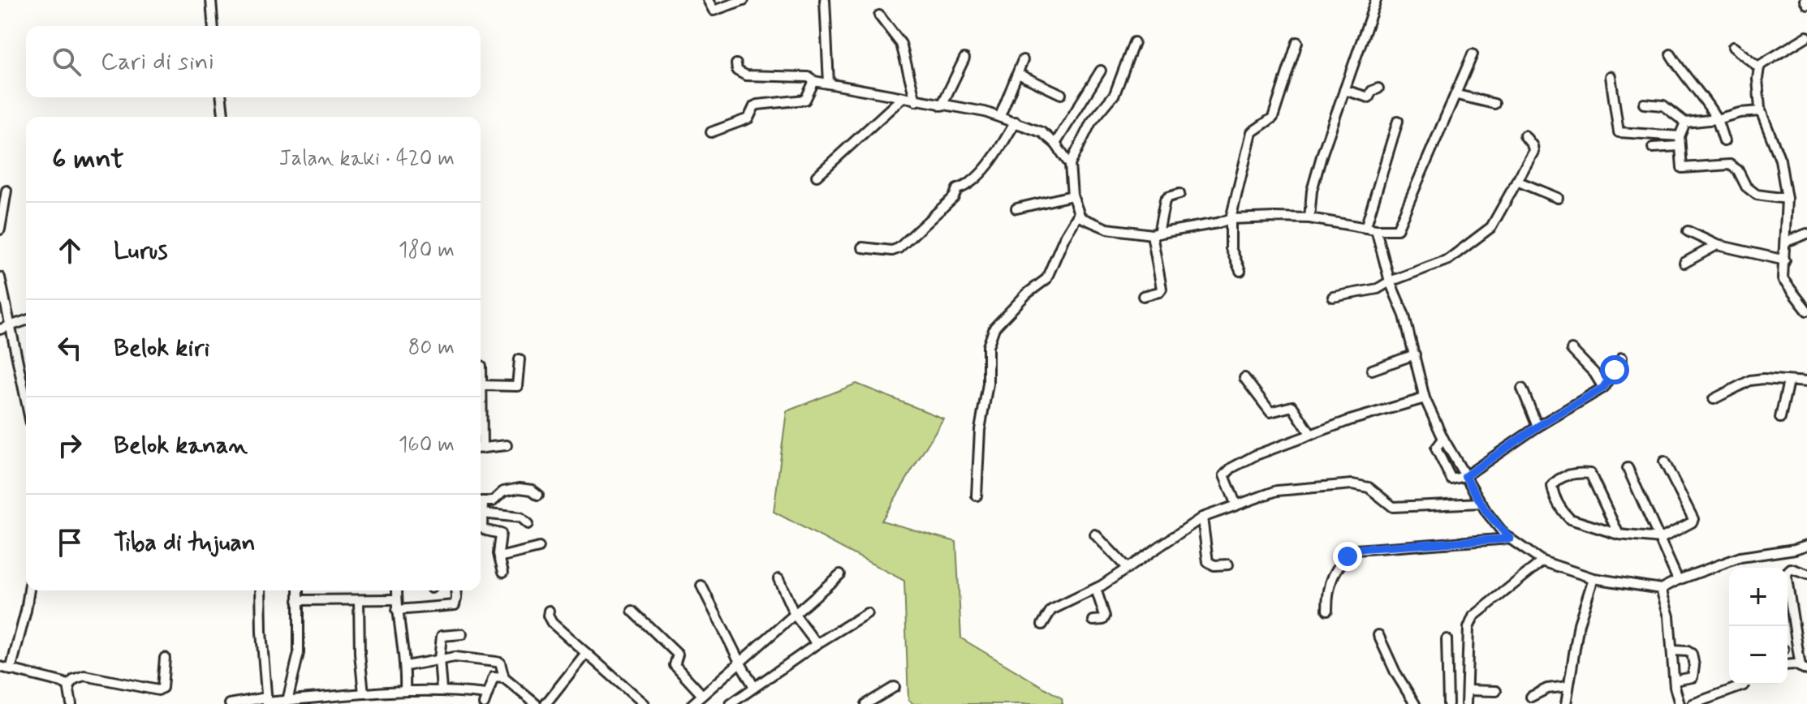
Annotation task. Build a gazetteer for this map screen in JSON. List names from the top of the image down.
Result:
{
  "page": {
    "search": "Cari di sini",
    "heading": ["6 mnt", "Jalan kaki · 420 m"],
    "list": [
      ["Lurus", "180 m"],
      ["Belok kiri", "80 m"],
      ["Belok kanan", "160 m"],
      "Tiba di tujuan"
    ],
    "map_buttons": ["+", "−"]
  }
}
